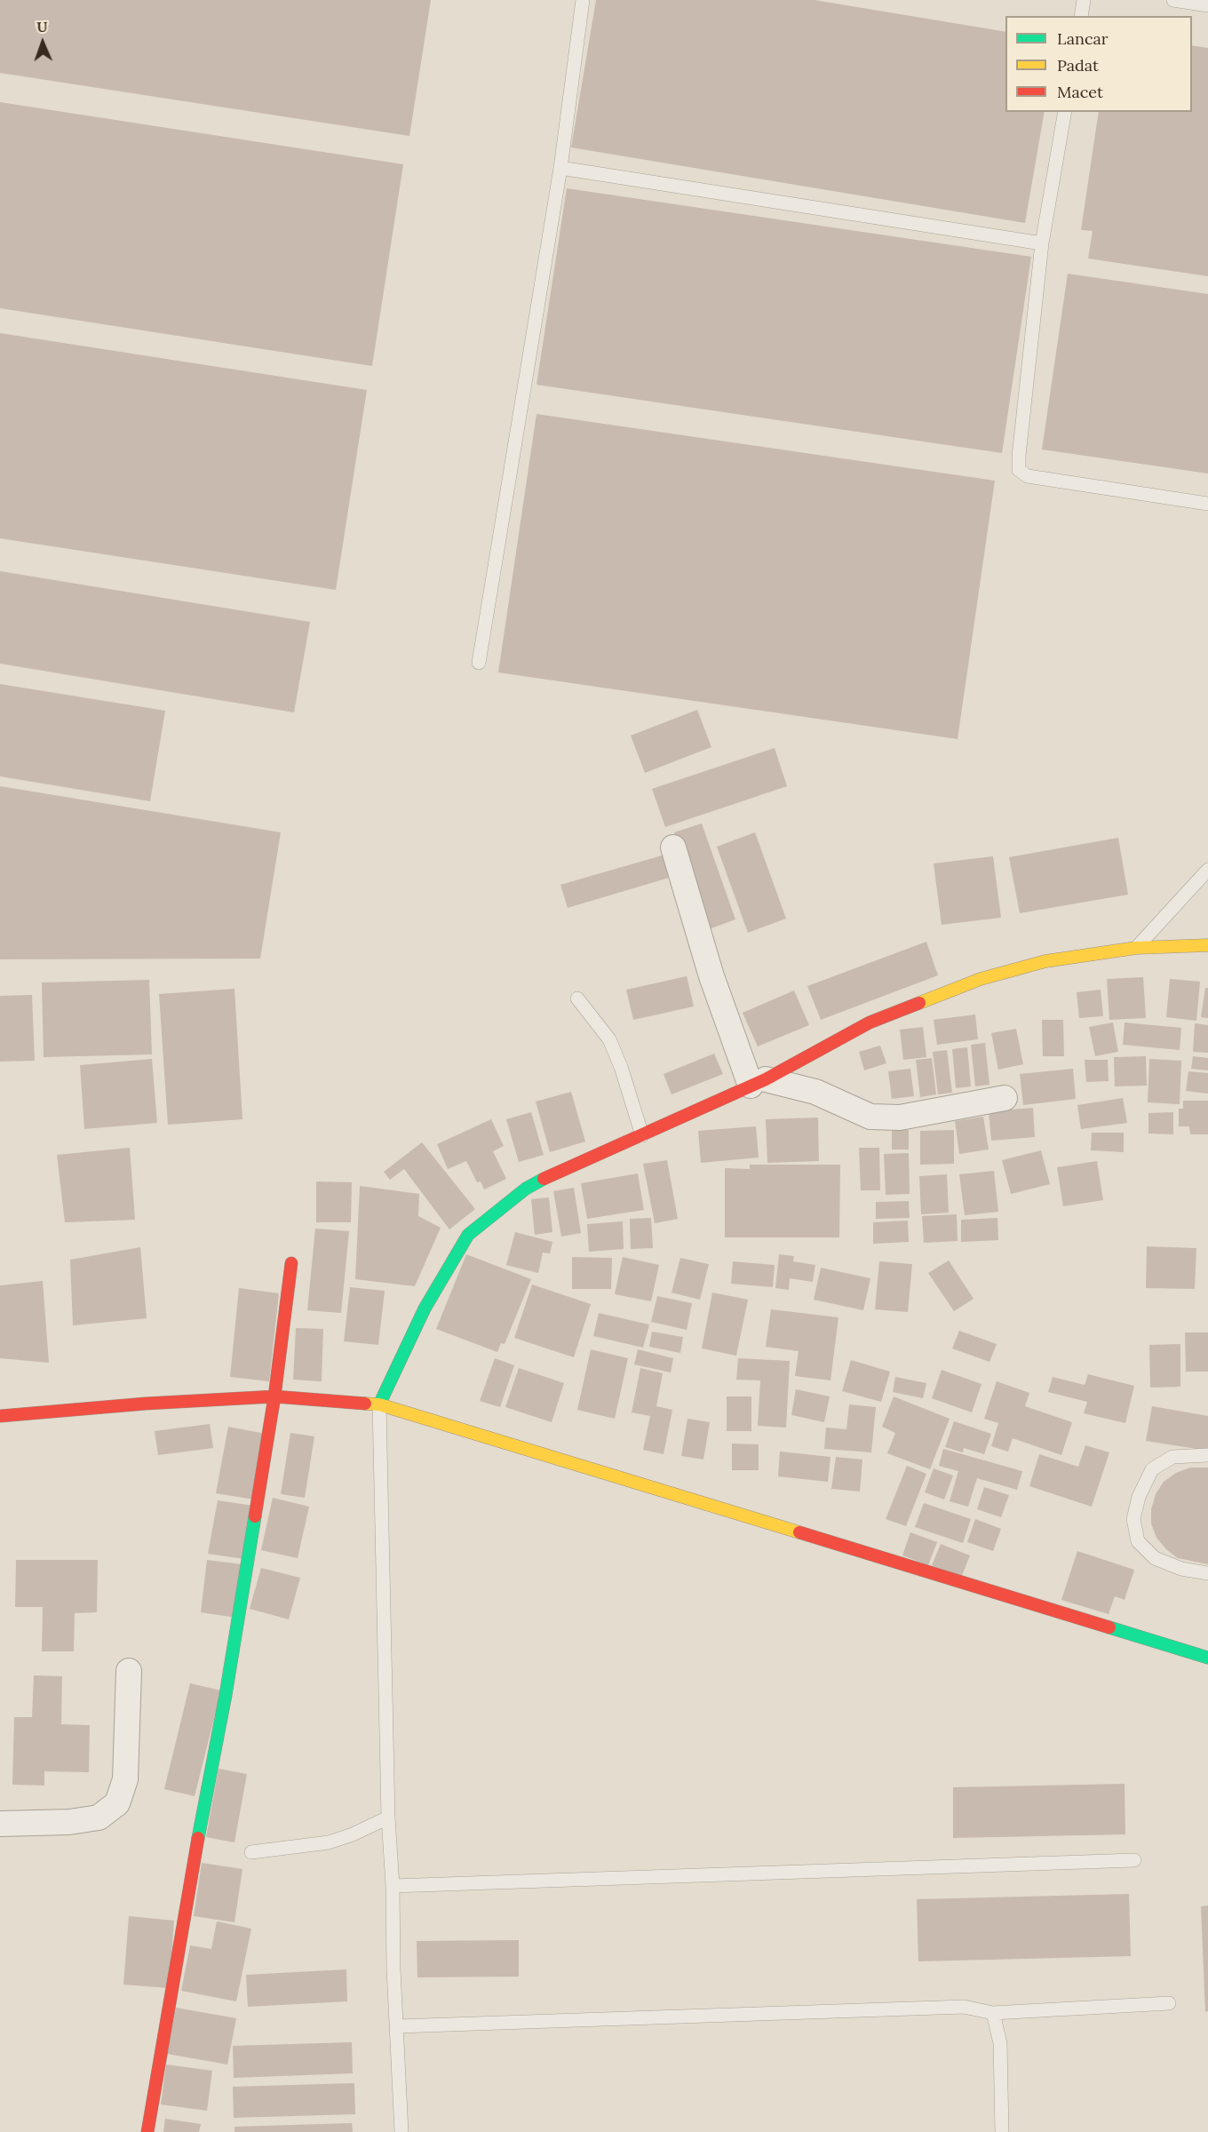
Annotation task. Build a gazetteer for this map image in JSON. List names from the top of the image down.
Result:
{
  "legend": ["Lancar", "Padat", "Macet"],
  "north": "top"
}
